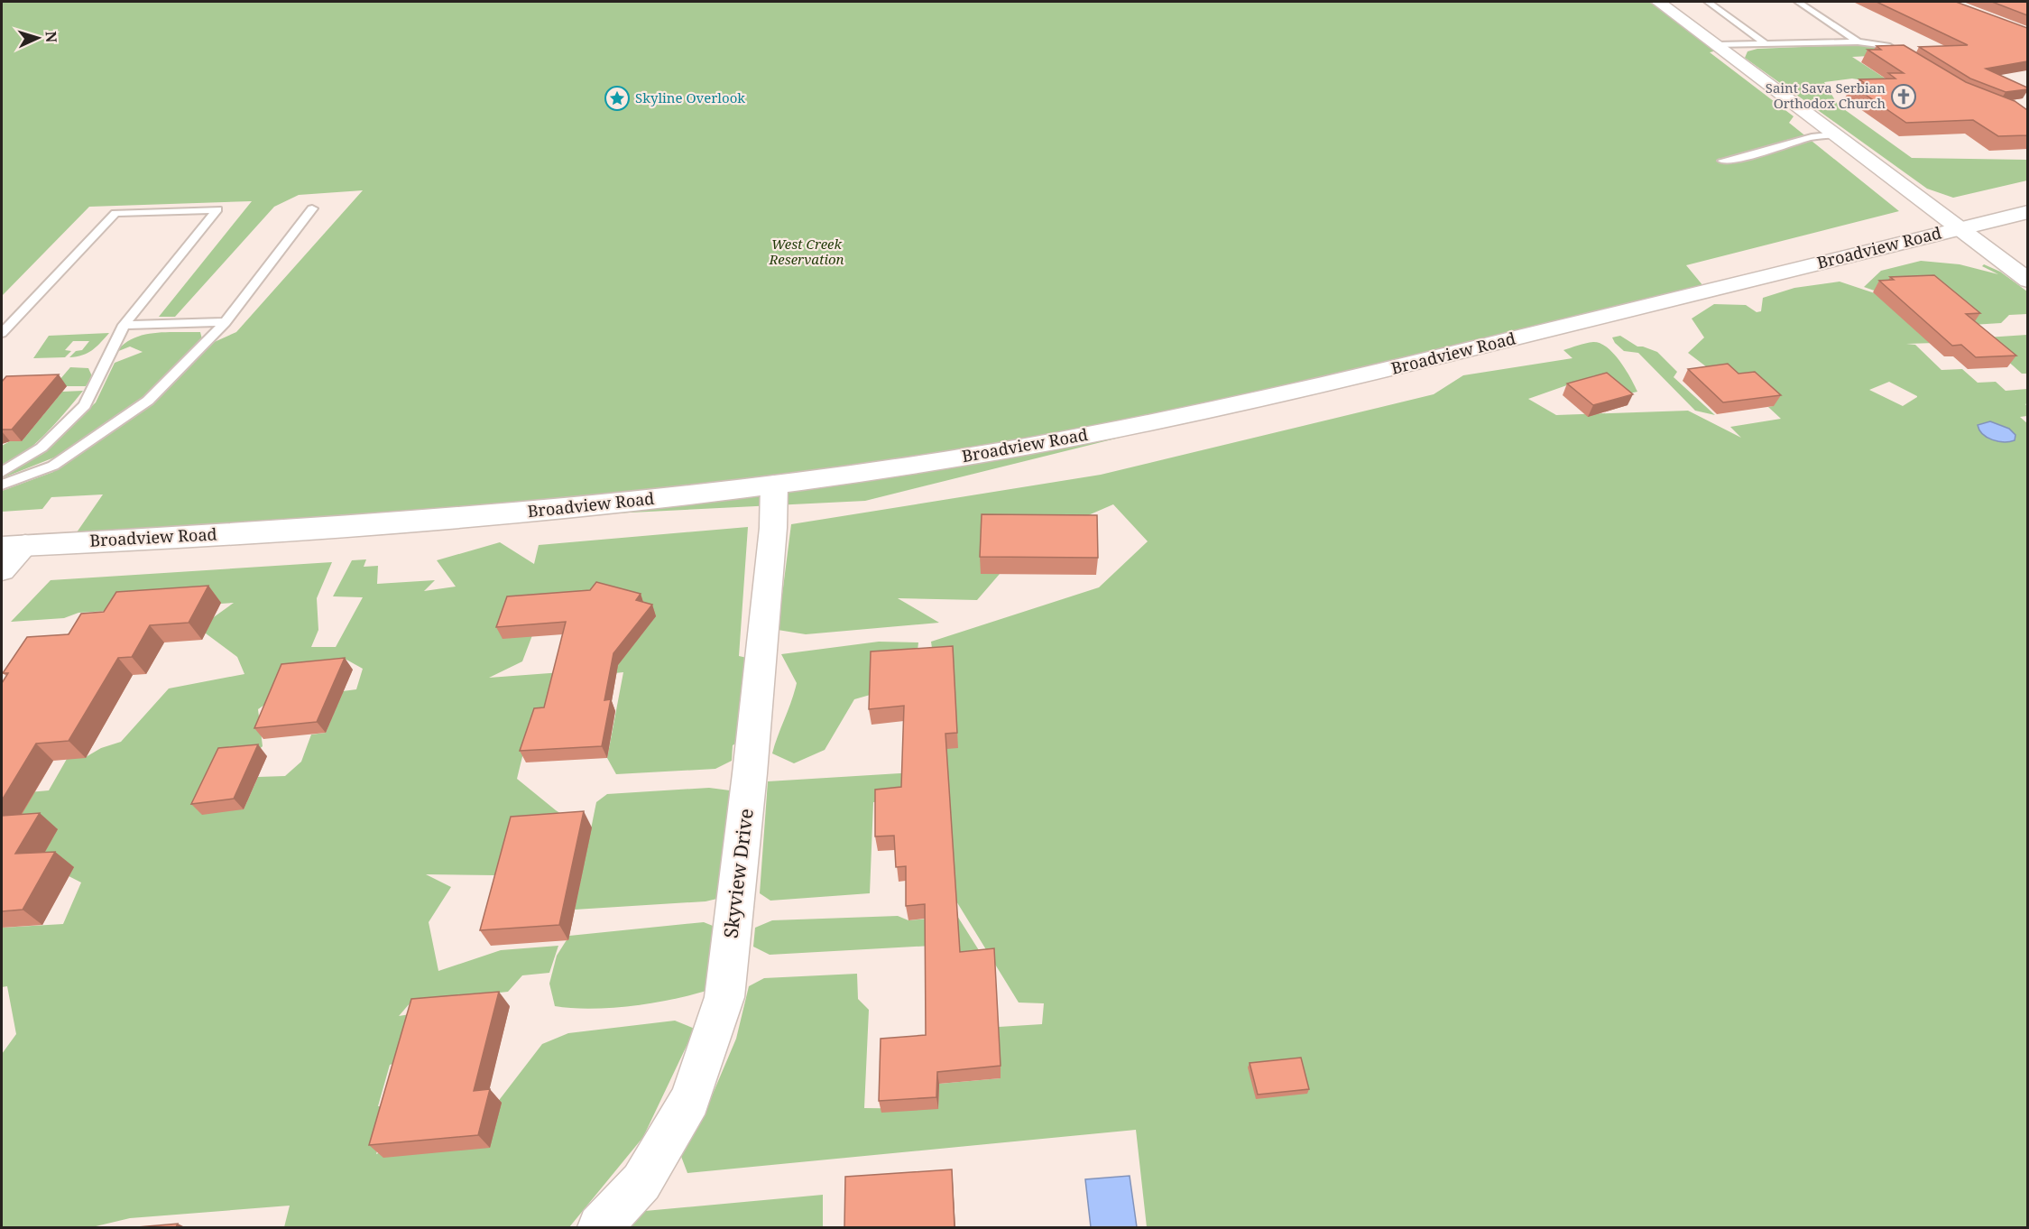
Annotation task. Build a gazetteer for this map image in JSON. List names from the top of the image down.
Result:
{
  "streets": {
    "main road": ["Broadview Road", "Skyview Drive"]
  },
  "crossings": [
    ["Broadview Road", "Skyview Drive"]
  ],
  "parks": ["West Creek Reservation"],
  "places": {
    "church": ["Saint Sava Serbian Orthodox Church"],
    "place": ["Skyline Overlook"]
  },
  "north": "right"
}
